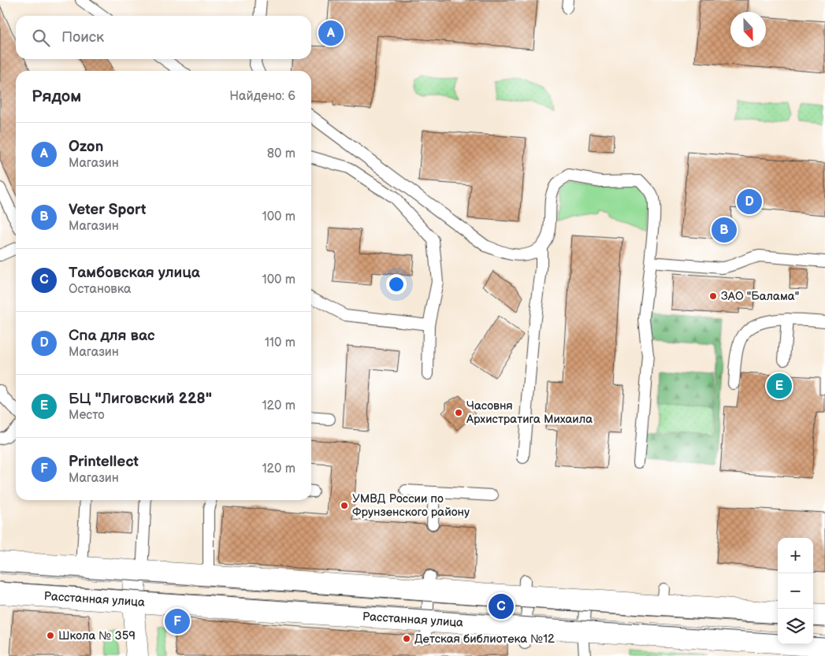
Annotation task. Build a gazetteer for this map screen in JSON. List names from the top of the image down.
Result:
{
  "streets": {
    "street": ["Расстанная улица"]
  },
  "places": [
    "ЗАО \"Балама\"",
    "Часовня Архистратига Михаила",
    "УМВД России по Фрунзенского району",
    "Школа № 359",
    "Детская библиотека №12"
  ],
  "north": "bottom",
  "page": {
    "search": "Поиск",
    "pins": [
      "A",
      "D",
      "B",
      "E",
      "C",
      "F"
    ],
    "heading": ["Рядом", "Найдено: 6"],
    "list": [
      {
        "mark": "A",
        "name": "Ozon",
        "note": "Магазин",
        "value": "80 m"
      },
      {
        "mark": "B",
        "name": "Veter Sport",
        "note": "Магазин",
        "value": "100 m"
      },
      {
        "mark": "C",
        "name": "Тамбовская улица",
        "note": "Остановка",
        "value": "100 m"
      },
      {
        "mark": "D",
        "name": "Спа для вас",
        "note": "Магазин",
        "value": "110 m"
      },
      {
        "mark": "E",
        "name": "БЦ \"Лиговский 228\"",
        "note": "Место",
        "value": "120 m"
      },
      {
        "mark": "F",
        "name": "Printellect",
        "note": "Магазин",
        "value": "120 m"
      }
    ],
    "map_buttons": ["+", "−"]
  }
}
